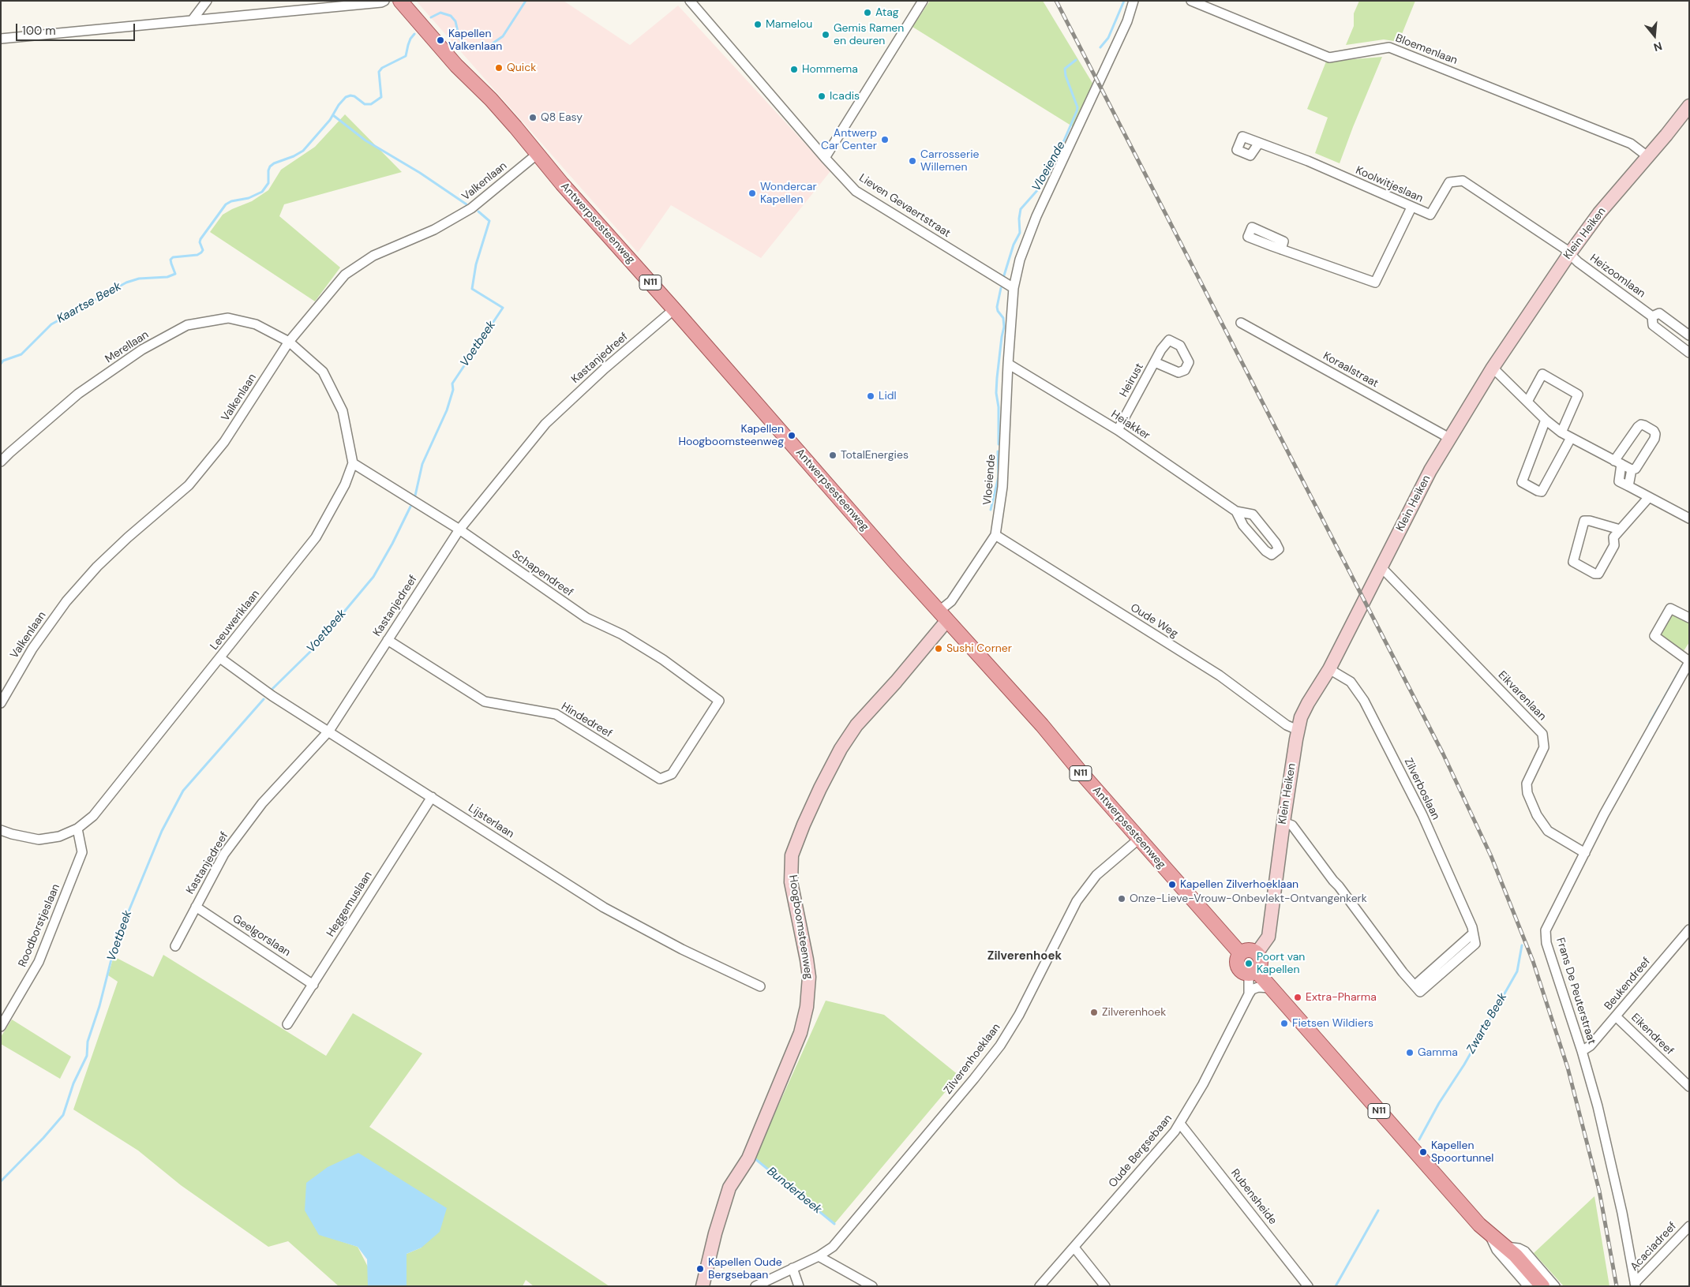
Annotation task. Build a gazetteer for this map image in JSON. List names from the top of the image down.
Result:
{
  "streets": {
    "main road": ["Antwerpsesteenweg", "N11"],
    "street": [
      "Bloemenlaan",
      "Valkenlaan",
      "Koolwitjeslaan",
      "Lieven Gevaertstraat",
      "Klein Heiken",
      "Heizoomlaan",
      "Merellaan",
      "Kastanjedreef",
      "Koraalstraat",
      "Heirust",
      "Heiakker",
      "Vloeiende",
      "Schapendreef",
      "Leeuweriklaan",
      "Oude Weg",
      "Eikvarenlaan",
      "Hindedreef",
      "Zilverboslaan",
      "Lijsterlaan",
      "Heggemuslaan",
      "Roodborstjeslaan",
      "Hoogboomsteenweg",
      "Geelgorslaan",
      "Beukendreef",
      "Frans De Peuterstraat",
      "Eikendreef",
      "Zilverenhoeklaan",
      "Oude Bergsebaan",
      "Rubensheide",
      "Acaciadreef"
    ]
  },
  "crossings": [
    ["Bloemenlaan", "Klein Heiken"],
    ["Valkenlaan", "Antwerpsesteenweg"],
    ["Valkenlaan", "Merellaan"],
    ["Valkenlaan", "Leeuweriklaan"],
    ["Koolwitjeslaan", "Klein Heiken"],
    ["Koolwitjeslaan", "Heizoomlaan"],
    ["Lieven Gevaertstraat", "Vloeiende"],
    ["Antwerpsesteenweg", "Klein Heiken"],
    ["Antwerpsesteenweg", "N11"],
    ["Antwerpsesteenweg", "Kastanjedreef"],
    ["Antwerpsesteenweg", "Vloeiende"],
    ["Antwerpsesteenweg", "Hoogboomsteenweg"],
    ["Antwerpsesteenweg", "Zilverenhoeklaan"],
    ["Antwerpsesteenweg", "Oude Bergsebaan"],
    ["Klein Heiken", "Heizoomlaan"],
    ["Klein Heiken", "N11"],
    ["Klein Heiken", "Koraalstraat"],
    ["Klein Heiken", "Oude Weg"],
    ["Klein Heiken", "Eikvarenlaan"],
    ["Klein Heiken", "Zilverboslaan"],
    ["Klein Heiken", "Oude Bergsebaan"],
    ["N11", "Oude Bergsebaan"],
    ["Merellaan", "Leeuweriklaan"],
    ["Kastanjedreef", "Schapendreef"],
    ["Kastanjedreef", "Hindedreef"],
    ["Kastanjedreef", "Lijsterlaan"],
    ["Kastanjedreef", "Geelgorslaan"],
    ["Heirust", "Heiakker"],
    ["Heiakker", "Vloeiende"],
    ["Vloeiende", "Oude Weg"],
    ["Vloeiende", "Hoogboomsteenweg"],
    ["Schapendreef", "Leeuweriklaan"],
    ["Schapendreef", "Hindedreef"],
    ["Leeuweriklaan", "Lijsterlaan"],
    ["Leeuweriklaan", "Roodborstjeslaan"],
    ["Eikvarenlaan", "Frans De Peuterstraat"],
    ["Lijsterlaan", "Heggemuslaan"],
    ["Heggemuslaan", "Geelgorslaan"],
    ["Beukendreef", "Frans De Peuterstraat"],
    ["Beukendreef", "Eikendreef"],
    ["Frans De Peuterstraat", "Acaciadreef"],
    ["Oude Bergsebaan", "Rubensheide"]
  ],
  "districts": ["Zilverenhoek"],
  "water": [
    "Vloeiende",
    "Kaartse Beek",
    "Voetbeek",
    "Zwarte Beek",
    "Bunderbeek"
  ],
  "places": [
    "Atag",
    "Mamelou",
    "Gemis Ramen en deuren",
    "Kapellen Valkenlaan",
    "Quick",
    "Hommema",
    "Icadis",
    "Q8 Easy",
    "Antwerp Car Center",
    "Carrosserie Willemen",
    "Wondercar Kapellen",
    "Lidl",
    "Kapellen Hoogboomsteenweg",
    "TotalEnergies",
    "Sushi Corner",
    "Kapellen Zilverhoeklaan",
    "Onze-Lieve-Vrouw-Onbevlekt-Ontvangenkerk",
    "Poort van Kapellen",
    "Extra-Pharma",
    "Zilverenhoek",
    "Fietsen Wildiers",
    "Gamma",
    "Kapellen Spoortunnel",
    "Kapellen Oude Bergsebaan"
  ],
  "scale_bar": "100 m",
  "north": "bottom"
}
